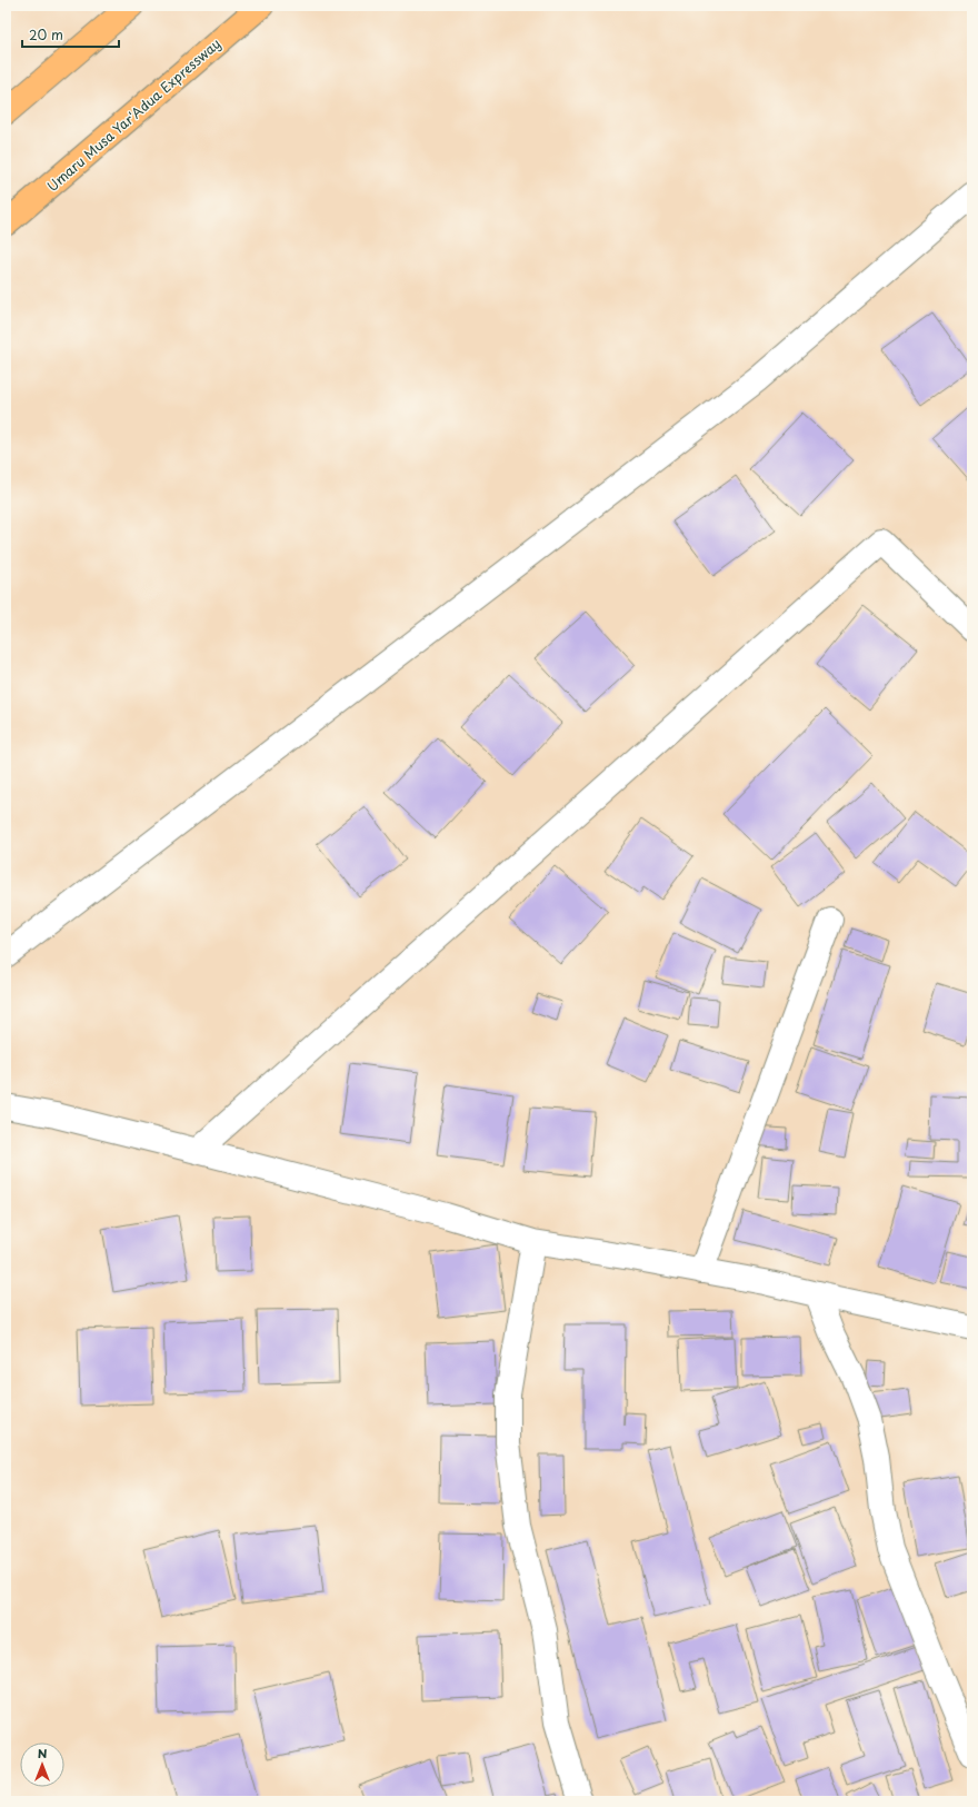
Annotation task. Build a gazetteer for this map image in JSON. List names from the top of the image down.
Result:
{
  "streets": {
    "highway": ["Umaru Musa Yar'Adua Expressway"]
  },
  "scale_bar": "20 m",
  "north": "top"
}
